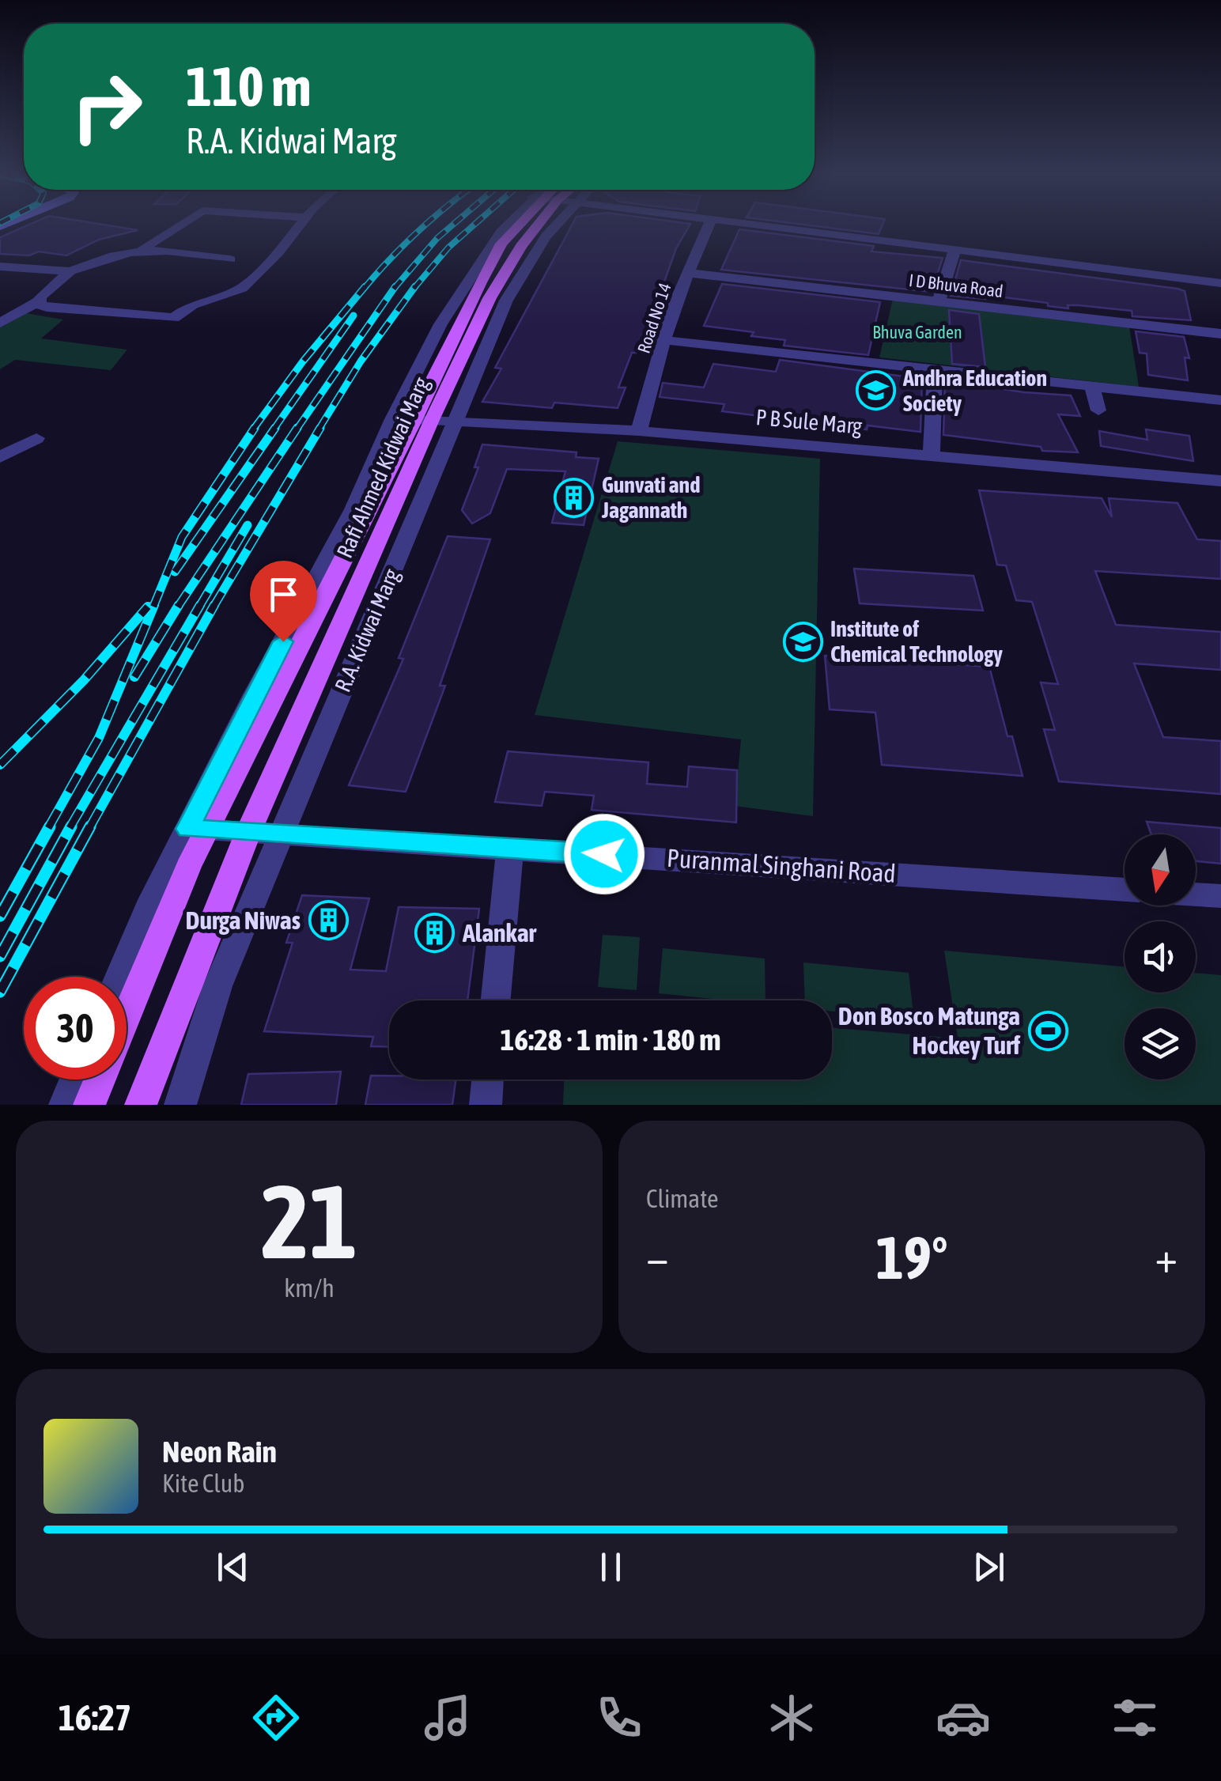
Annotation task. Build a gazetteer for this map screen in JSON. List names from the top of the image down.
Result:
{
  "streets": {
    "main road": ["Rafi Ahmed Kidwai Marg"],
    "street": [
      "I D Bhuva Road",
      "Road No 14",
      "P B Sule Marg",
      "R.A. Kidwai Marg",
      "Puranmal Singhani Road"
    ]
  },
  "crossings": [
    ["I D Bhuva Road", "Road No 14"],
    ["Road No 14", "P B Sule Marg"],
    ["P B Sule Marg", "Rafi Ahmed Kidwai Marg"],
    ["P B Sule Marg", "R.A. Kidwai Marg"],
    ["Rafi Ahmed Kidwai Marg", "Puranmal Singhani Road"],
    ["R.A. Kidwai Marg", "Puranmal Singhani Road"]
  ],
  "parks": ["Bhuva Garden"],
  "places": {
    "school or university": ["Andhra Education Society", "Institute of Chemical Technology"],
    "building": ["Gunvati and Jagannath", "Durga Niwas", "Alankar"],
    "sports": ["Don Bosco Matunga Hockey Turf"]
  },
  "north": "bottom",
  "page": {
    "turn": ["110 m", "R.A. Kidwai Marg"],
    "limit": "30",
    "trip": "16:28 · 1 min · 180 m",
    "tile": [
      ["21", "km/h"],
      "Climate"
    ],
    "heat": ["−", "19°", "+"],
    "song": ["Neon Rain", "Kite Club"],
    "tabs": "16:27"
  }
}
